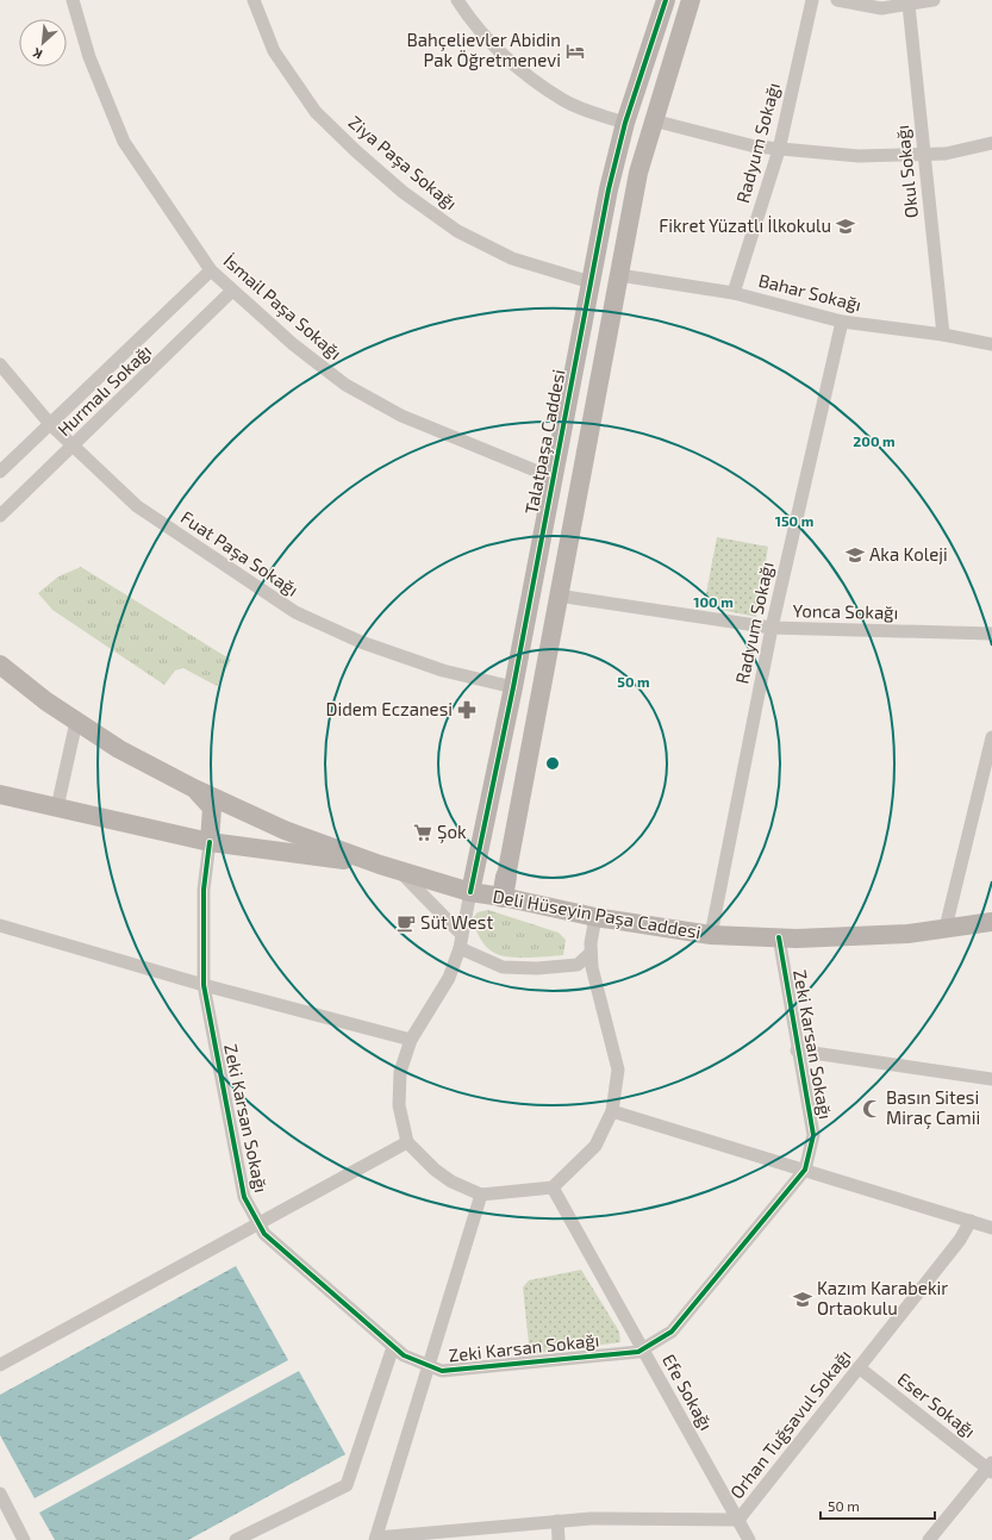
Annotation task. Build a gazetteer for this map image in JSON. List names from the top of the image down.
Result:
{
  "streets": {
    "main road": ["Talatpaşa Caddesi", "Deli Hüseyin Paşa Caddesi"],
    "street": [
      "Radyum Sokağı",
      "Ziya Paşa Sokağı",
      "Okul Sokağı",
      "Bahar Sokağı",
      "İsmail Paşa Sokağı",
      "Hurmalı Sokağı",
      "Fuat Paşa Sokağı",
      "Yonca Sokağı",
      "Zeki Karsan Sokağı",
      "Efe Sokağı",
      "Eser Sokağı",
      "Orhan Tuğsavul Sokağı"
    ]
  },
  "crossings": [
    ["Radyum Sokağı", "Bahar Sokağı"],
    ["Radyum Sokağı", "Yonca Sokağı"],
    ["Radyum Sokağı", "Deli Hüseyin Paşa Caddesi"],
    ["Ziya Paşa Sokağı", "Talatpaşa Caddesi"],
    ["Okul Sokağı", "Bahar Sokağı"],
    ["İsmail Paşa Sokağı", "Hurmalı Sokağı"],
    ["İsmail Paşa Sokağı", "Talatpaşa Caddesi"],
    ["Hurmalı Sokağı", "Fuat Paşa Sokağı"],
    ["Talatpaşa Caddesi", "Fuat Paşa Sokağı"],
    ["Talatpaşa Caddesi", "Deli Hüseyin Paşa Caddesi"],
    ["Deli Hüseyin Paşa Caddesi", "Zeki Karsan Sokağı"],
    ["Zeki Karsan Sokağı", "Efe Sokağı"],
    ["Efe Sokağı", "Orhan Tuğsavul Sokağı"],
    ["Eser Sokağı", "Orhan Tuğsavul Sokağı"]
  ],
  "places": {
    "hotel": ["Bahçelievler Abidin Pak Öğretmenevi"],
    "school or university": ["Fikret Yüzatlı İlkokulu", "Aka Koleji", "Kazım Karabekir Ortaokulu"],
    "pharmacy": ["Didem Eczanesi"],
    "supermarket": ["Şok"],
    "cafe": ["Süt West"],
    "mosque": ["Basın Sitesi Miraç Camii"]
  },
  "scale_bar": "50 m",
  "north": "bottom left",
  "rings": [
    "200 m",
    "150 m",
    "100 m",
    "50 m"
  ]
}
